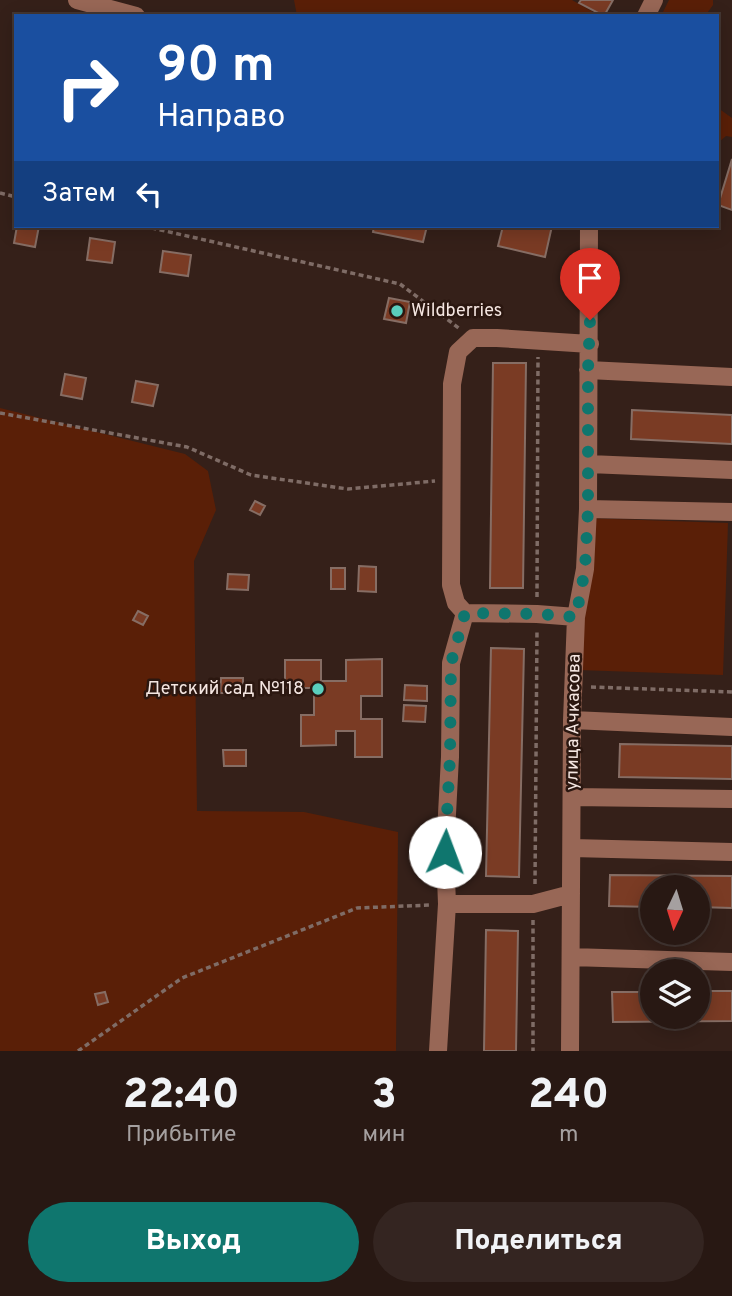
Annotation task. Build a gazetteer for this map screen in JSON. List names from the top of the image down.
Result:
{
  "streets": {
    "street": ["улица Ачкасова"]
  },
  "places": ["Wildberries", "Детский сад №118"],
  "north": "bottom",
  "page": {
    "turn": ["90 m", "Направо"],
    "then": "Затем",
    "eta": [
      "22:40",
      "Прибытие",
      "3",
      "мин",
      "240",
      "m"
    ],
    "buttons": ["Выход", "Поделиться"]
  }
}
